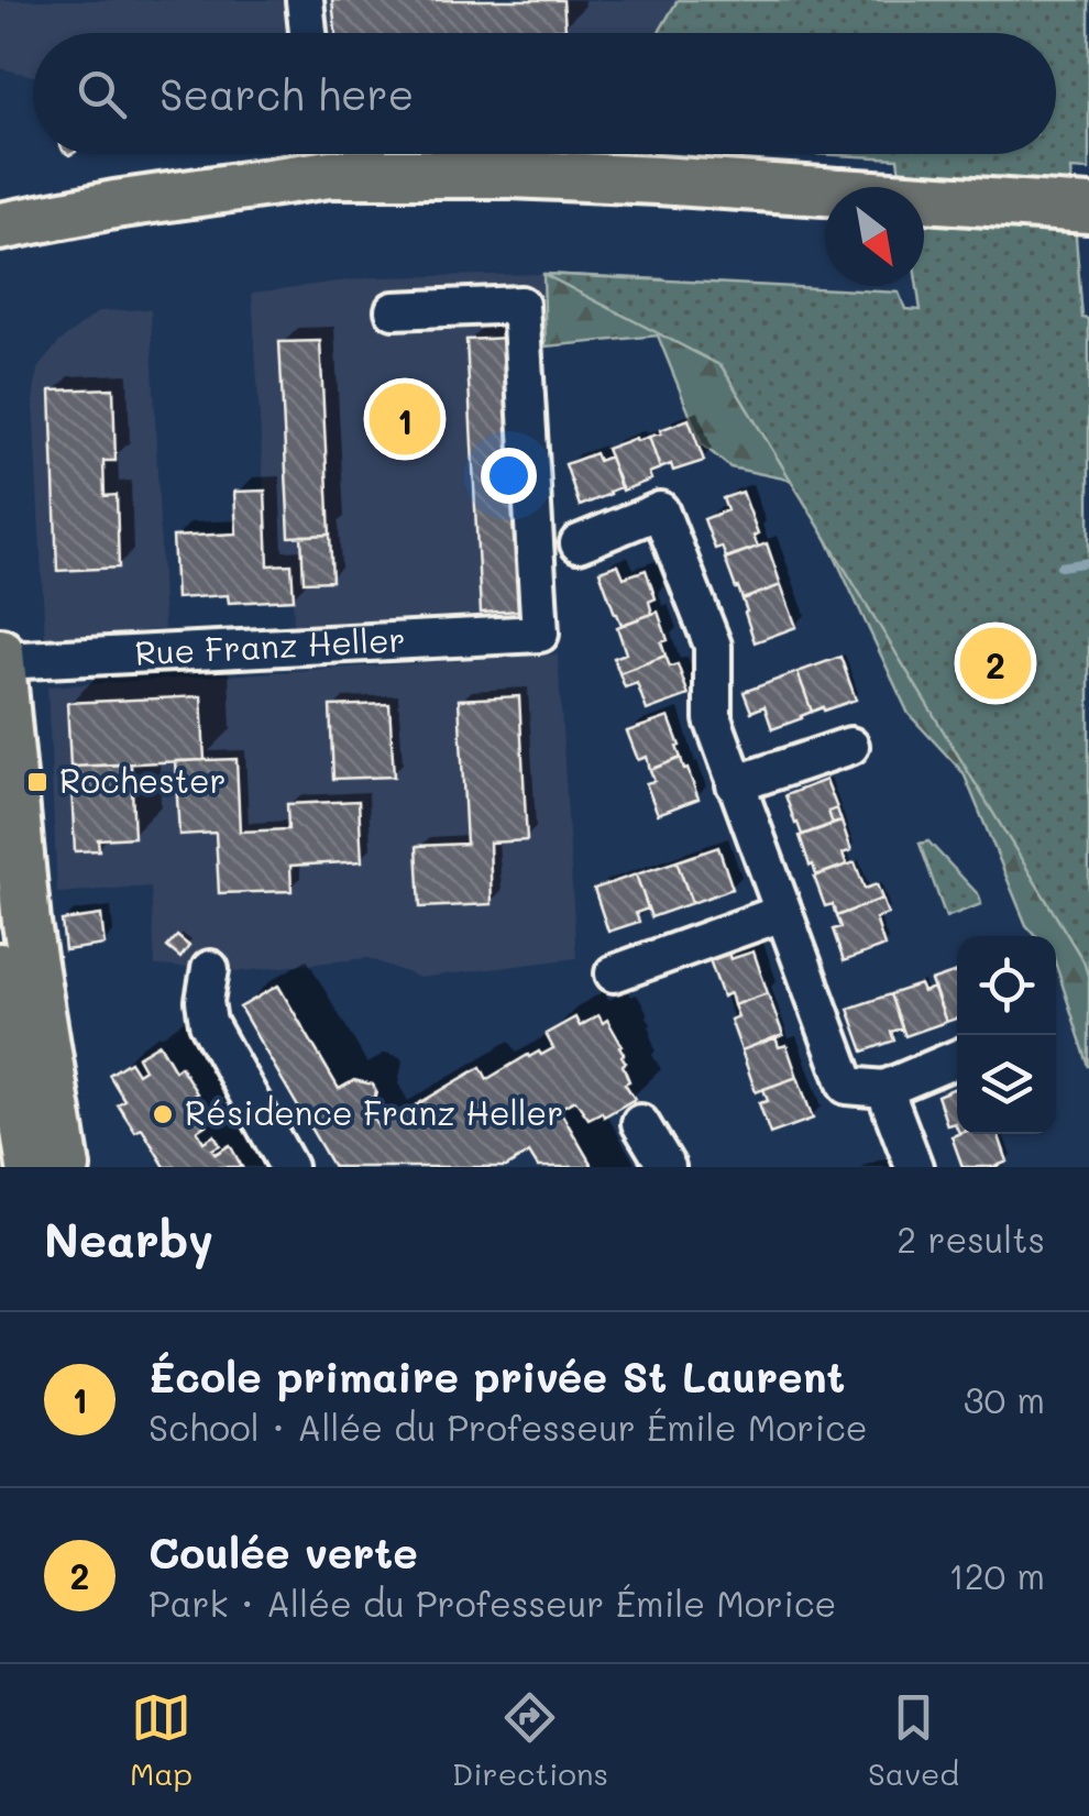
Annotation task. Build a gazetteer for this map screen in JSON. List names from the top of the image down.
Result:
{
  "streets": {
    "street": ["Rue Franz Heller"]
  },
  "places": {
    "transit": ["Rochester"],
    "other": ["Résidence Franz Heller"]
  },
  "north": "bottom right",
  "page": {
    "search": "Search here",
    "pins": ["1", "2"],
    "heading": ["Nearby", "2 results"],
    "list": [
      {
        "mark": "1",
        "name": "École primaire privée St Laurent",
        "note": "School · Allée du Professeur Émile Morice",
        "value": "30 m"
      },
      {
        "mark": "2",
        "name": "Coulée verte",
        "note": "Park · Allée du Professeur Émile Morice",
        "value": "120 m"
      }
    ],
    "nav": ["Map", "Directions", "Saved"]
  }
}
